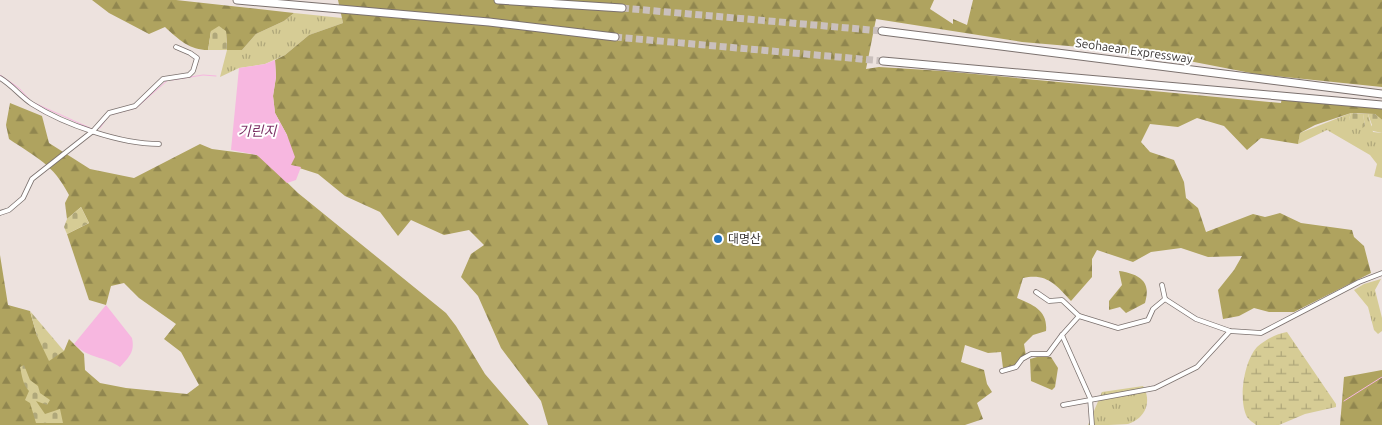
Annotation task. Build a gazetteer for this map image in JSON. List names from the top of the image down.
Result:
{
  "streets": {
    "highway": ["Seohaean Expressway"]
  },
  "water": ["기린지"],
  "places": ["대명산"]
}
